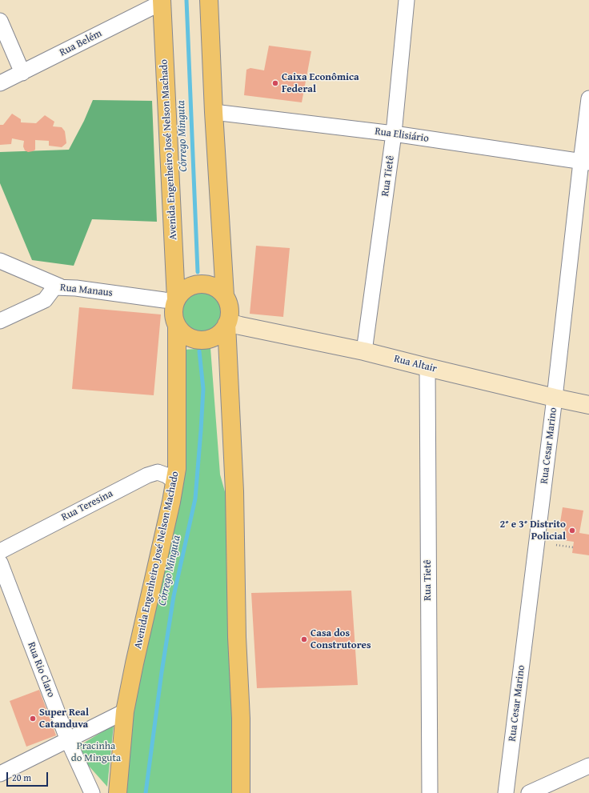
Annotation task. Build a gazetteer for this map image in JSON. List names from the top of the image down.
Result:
{
  "streets": {
    "main road": ["Avenida Engenheiro José Nelson Machado"],
    "street": [
      "Rua Belém",
      "Rua Elisiário",
      "Rua Tietê",
      "Rua Manaus",
      "Rua Altair",
      "Rua Cesar Marino",
      "Rua Teresina",
      "Rua Rio Claro"
    ]
  },
  "crossings": [
    ["Rua Belém", "Avenida Engenheiro José Nelson Machado"],
    ["Rua Elisiário", "Rua Tietê"],
    ["Rua Elisiário", "Rua Cesar Marino"],
    ["Avenida Engenheiro José Nelson Machado", "Rua Manaus"],
    ["Avenida Engenheiro José Nelson Machado", "Rua Altair"],
    ["Avenida Engenheiro José Nelson Machado", "Rua Teresina"],
    ["Rua Tietê", "Rua Altair"],
    ["Rua Manaus", "Rua Altair"],
    ["Rua Altair", "Rua Cesar Marino"]
  ],
  "water": ["Córrego Minguta"],
  "parks": ["Pracinha do Minguta"],
  "places": [
    "Caixa Econômica Federal",
    "2° e 3° Distrito Policial",
    "Casa dos Construtores",
    "Super Real Catanduva"
  ],
  "scale_bar": "20 m"
}
